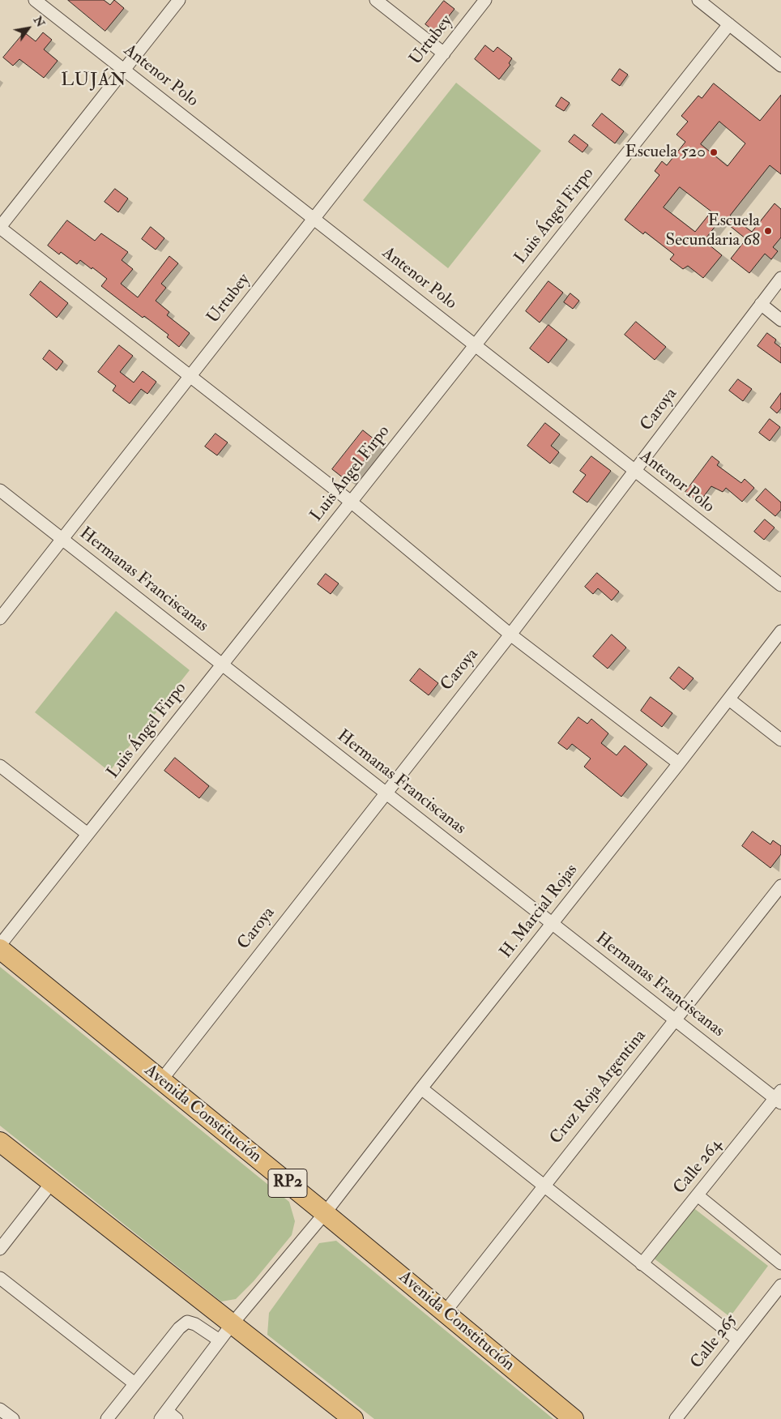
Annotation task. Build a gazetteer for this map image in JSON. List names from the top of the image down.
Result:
{
  "streets": {
    "main road": ["Avenida Constitución", "RP2"],
    "street": [
      "Urtubey",
      "Antenor Polo",
      "Luis Ángel Firpo",
      "Caroya",
      "Hermanas Franciscanas",
      "H. Marcial Rojas",
      "Cruz Roja Argentina",
      "Calle 264",
      "Calle 265"
    ]
  },
  "crossings": [
    ["Urtubey", "Antenor Polo"],
    ["Urtubey", "Hermanas Franciscanas"],
    ["Antenor Polo", "Luis Ángel Firpo"],
    ["Antenor Polo", "Caroya"],
    ["Luis Ángel Firpo", "Hermanas Franciscanas"],
    ["Caroya", "Hermanas Franciscanas"],
    ["Caroya", "Avenida Constitución"],
    ["Hermanas Franciscanas", "H. Marcial Rojas"],
    ["Hermanas Franciscanas", "Cruz Roja Argentina"],
    ["Hermanas Franciscanas", "Calle 264"],
    ["H. Marcial Rojas", "Avenida Constitución"],
    ["Cruz Roja Argentina", "Avenida Constitución"]
  ],
  "districts": ["LUJÁN"],
  "places": ["Escuela 520", "Escuela Secundaria 68"],
  "north": "top right"
}
